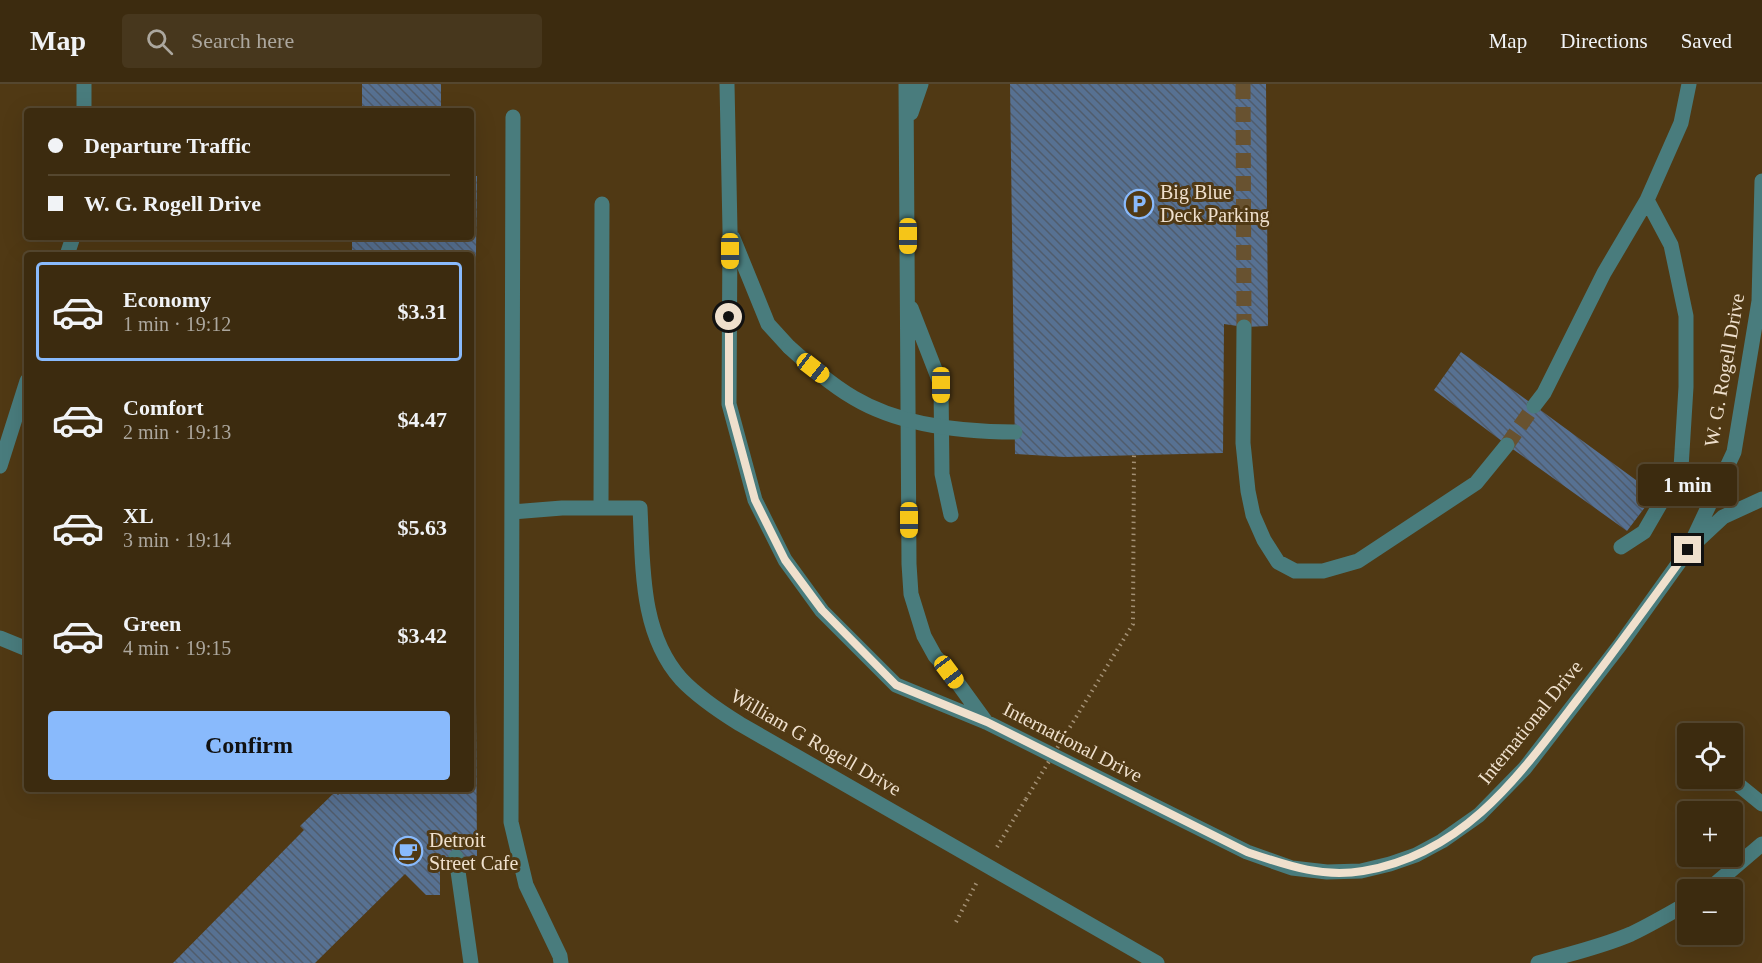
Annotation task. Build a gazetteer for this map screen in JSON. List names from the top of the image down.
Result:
{
  "streets": {
    "street": ["W. G. Rogell Drive", "International Drive", "William G Rogell Drive"]
  },
  "crossings": [
    ["W. G. Rogell Drive", "International Drive"]
  ],
  "places": {
    "parking": ["Big Blue Deck Parking"],
    "cafe": ["Detroit Street Cafe"]
  },
  "page": {
    "header": "Map",
    "search": "Search here",
    "nav": ["Map", "Directions", "Saved"],
    "banner": ["Departure Traffic", "W. G. Rogell Drive"],
    "list": [
      {
        "name": "Economy",
        "note": "1 min · 19:12",
        "value": "$3.31"
      },
      {
        "name": "Comfort",
        "note": "2 min · 19:13",
        "value": "$4.47"
      },
      {
        "name": "XL",
        "note": "3 min · 19:14",
        "value": "$5.63"
      },
      {
        "name": "Green",
        "note": "4 min · 19:15",
        "value": "$3.42"
      }
    ],
    "bubble": "1 min",
    "buttons": "Confirm",
    "map_buttons": ["+", "−"]
  }
}
